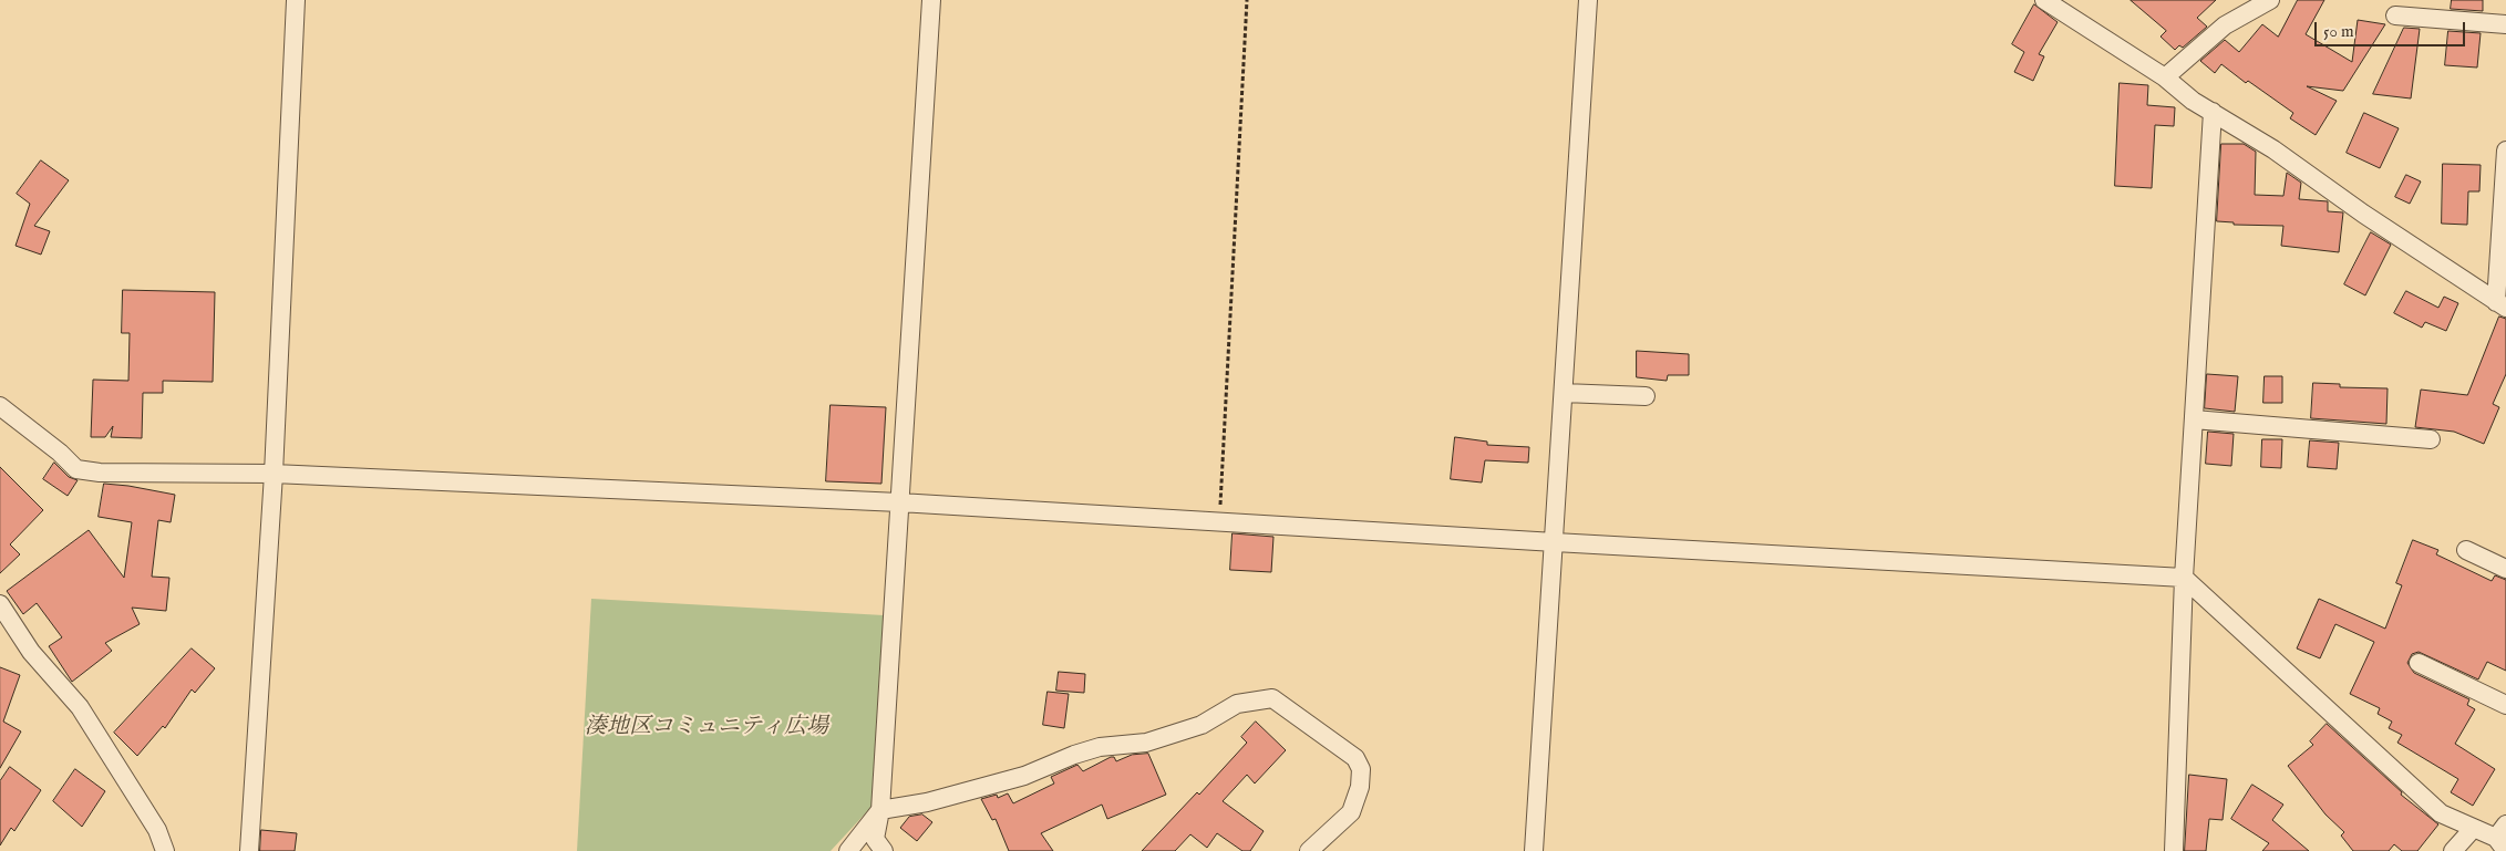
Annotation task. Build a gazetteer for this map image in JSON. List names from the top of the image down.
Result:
{
  "parks": ["湊地区コミュニティ広場"],
  "scale_bar": "50 m"
}
